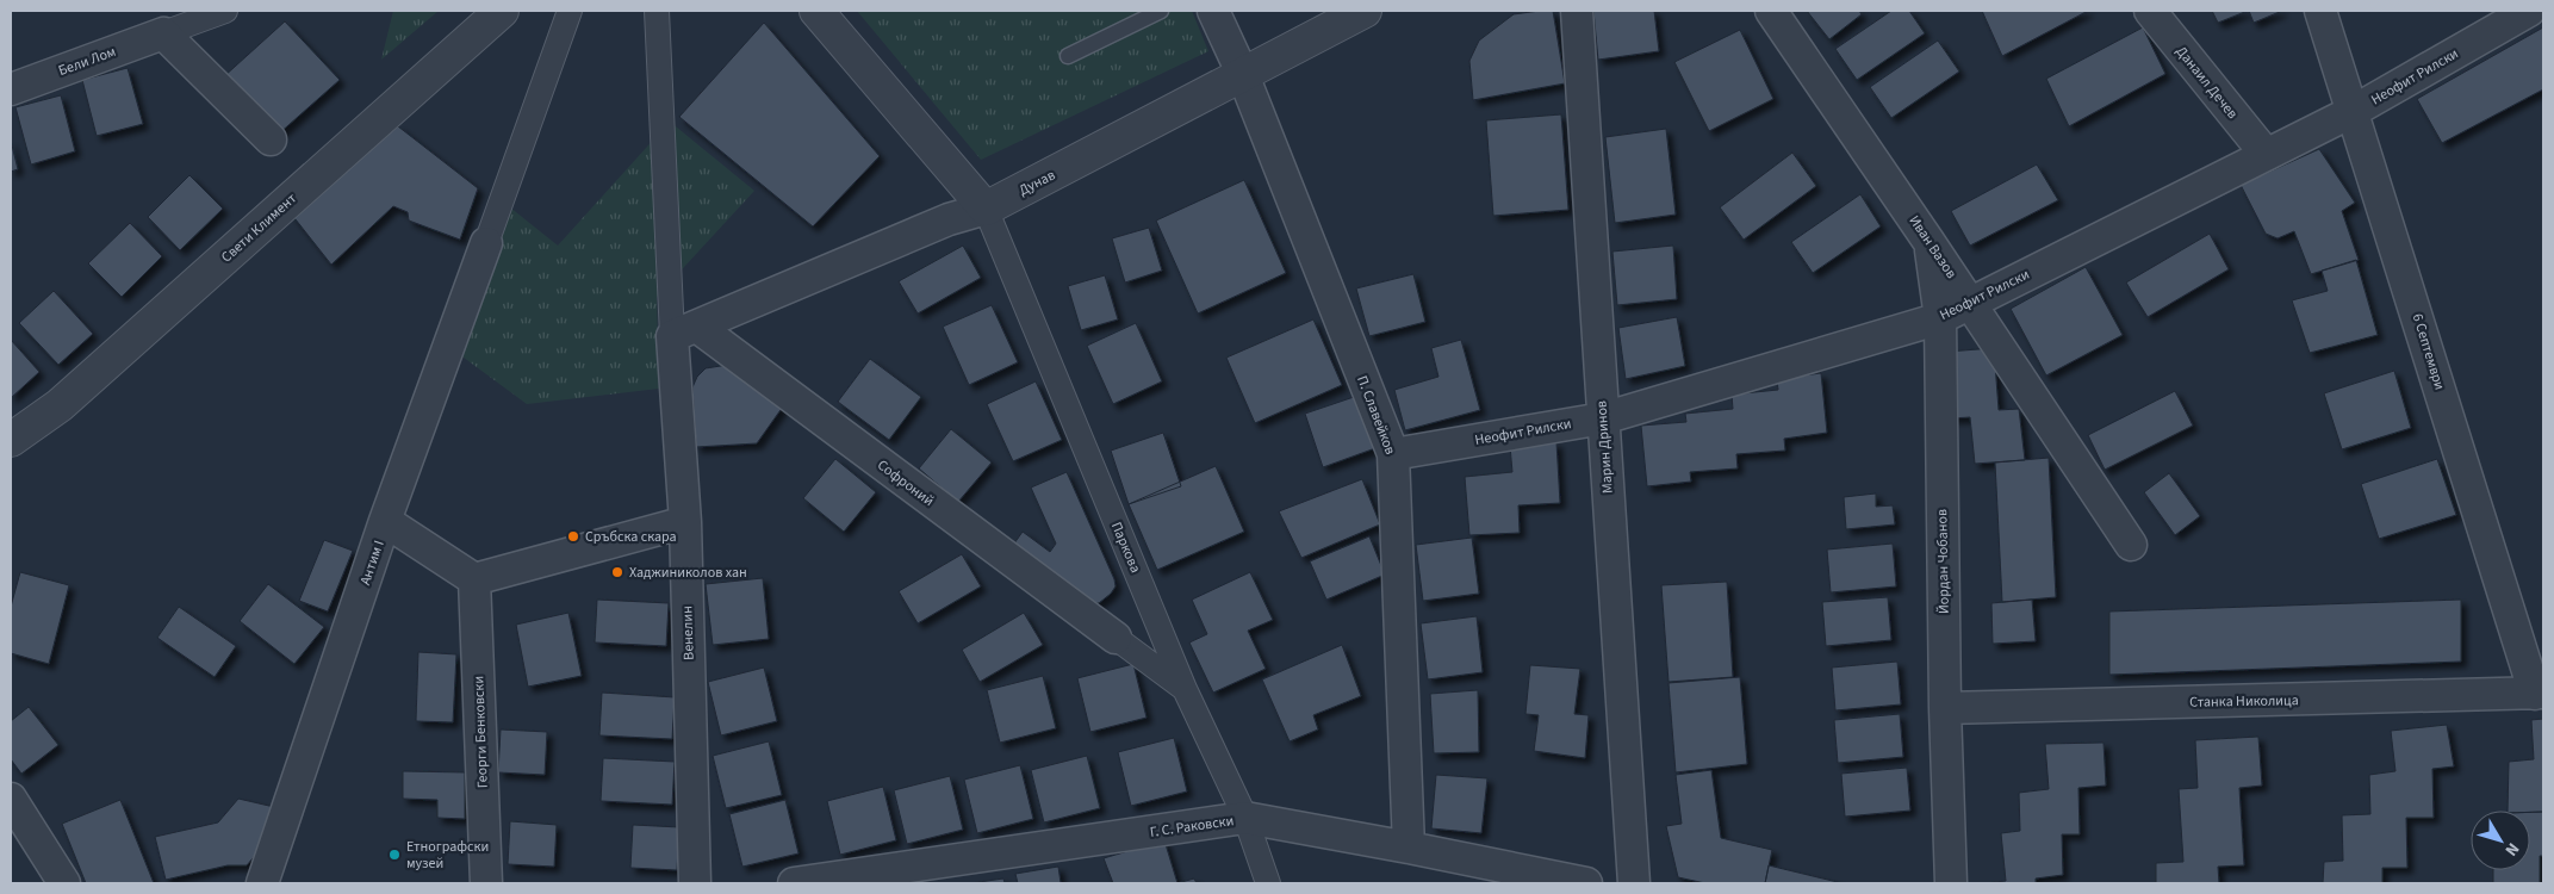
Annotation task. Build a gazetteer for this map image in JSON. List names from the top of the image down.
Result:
{
  "streets": {
    "street": [
      "Бели Лом",
      "Неофит Рилски",
      "Данаил Дечев",
      "Дунав",
      "Свети Климент",
      "Иван Вазов",
      "6 Септември",
      "П. Славейков",
      "Марин Дринов",
      "Софроний",
      "Паркова",
      "Йордан Чобанов",
      "Антим I",
      "Венелин",
      "Станка Николица",
      "Георги Бенковски",
      "Г. С. Раковски"
    ]
  },
  "crossings": [
    ["Неофит Рилски", "Данаил Дечев"],
    ["Неофит Рилски", "Иван Вазов"],
    ["Неофит Рилски", "6 Септември"],
    ["Неофит Рилски", "П. Славейков"],
    ["Неофит Рилски", "Марин Дринов"],
    ["Неофит Рилски", "Йордан Чобанов"],
    ["Дунав", "П. Славейков"],
    ["Дунав", "Софроний"],
    ["Дунав", "Паркова"],
    ["Дунав", "Венелин"],
    ["Иван Вазов", "Йордан Чобанов"],
    ["6 Септември", "Станка Николица"],
    ["П. Славейков", "Г. С. Раковски"],
    ["Софроний", "Венелин"],
    ["Паркова", "Г. С. Раковски"],
    ["Йордан Чобанов", "Станка Николица"]
  ],
  "places": ["Сръбска скара", "Хаджиниколов хан", "Етнографски музей"],
  "north": "bottom right"
}
